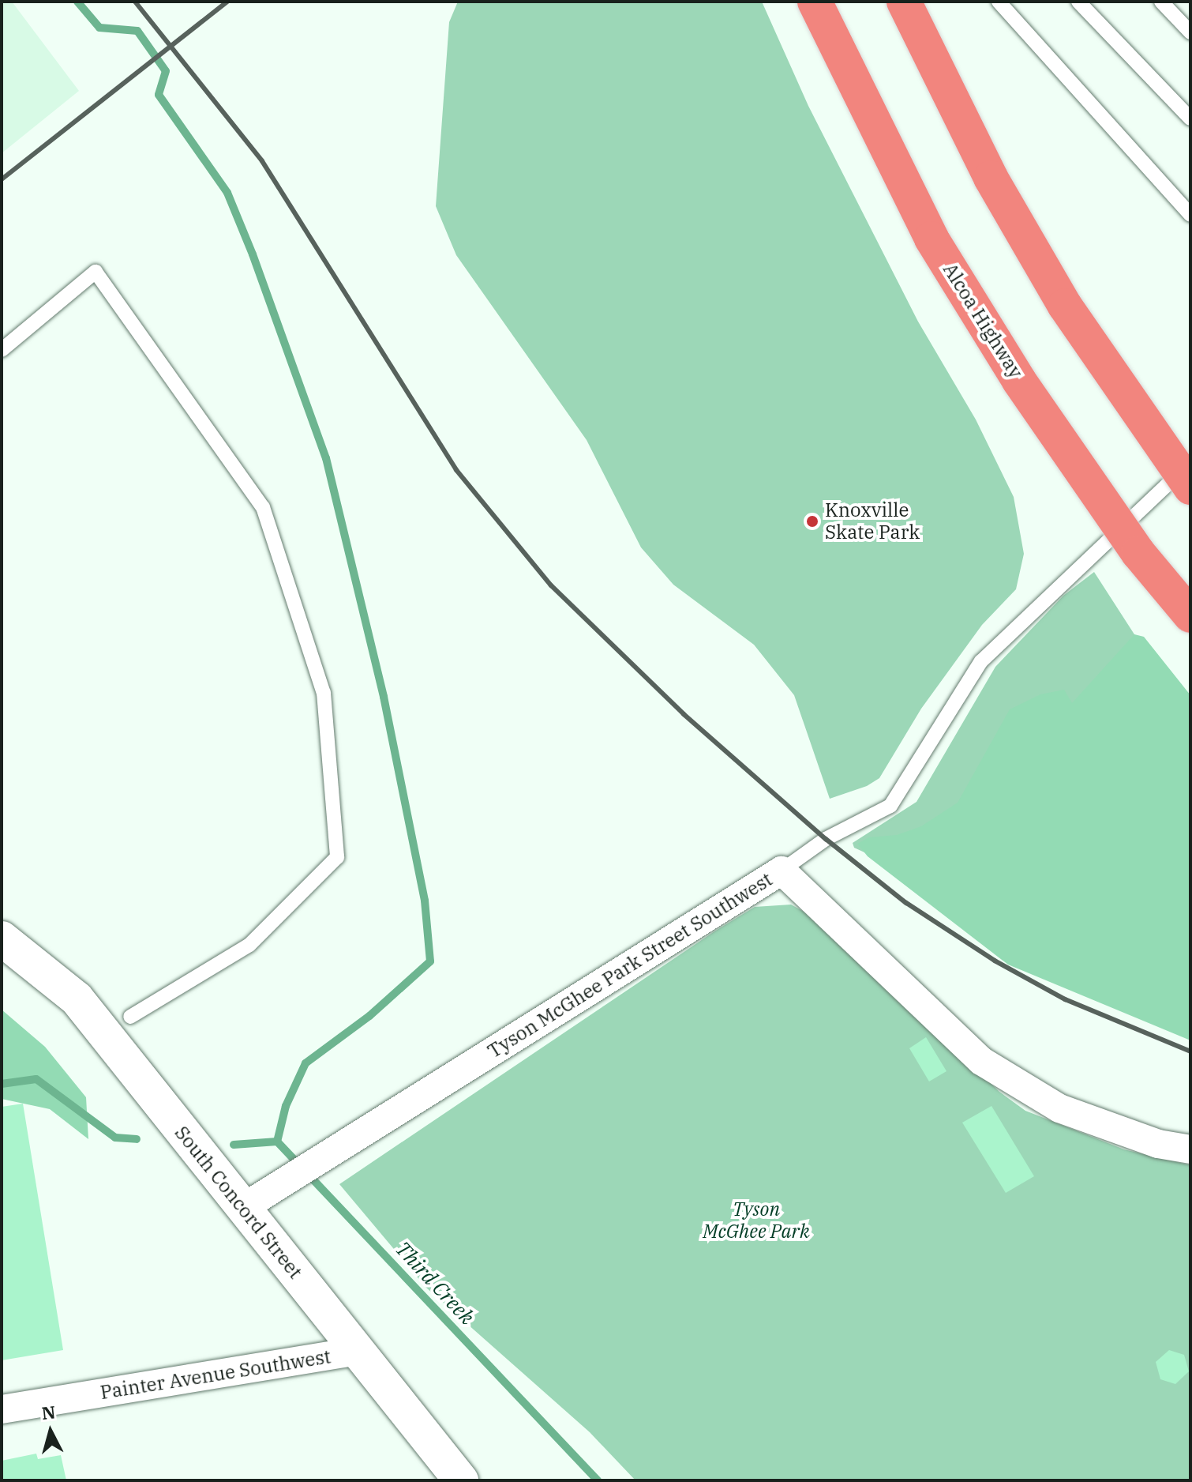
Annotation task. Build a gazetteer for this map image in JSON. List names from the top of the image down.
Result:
{
  "streets": {
    "highway": ["Alcoa Highway"],
    "street": ["Tyson McGhee Park Street Southwest", "South Concord Street", "Painter Avenue Southwest"]
  },
  "crossings": [
    ["Tyson McGhee Park Street Southwest", "South Concord Street"],
    ["South Concord Street", "Painter Avenue Southwest"]
  ],
  "water": ["Third Creek"],
  "parks": ["Tyson McGhee Park"],
  "places": ["Knoxville Skate Park"],
  "north": "top"
}
